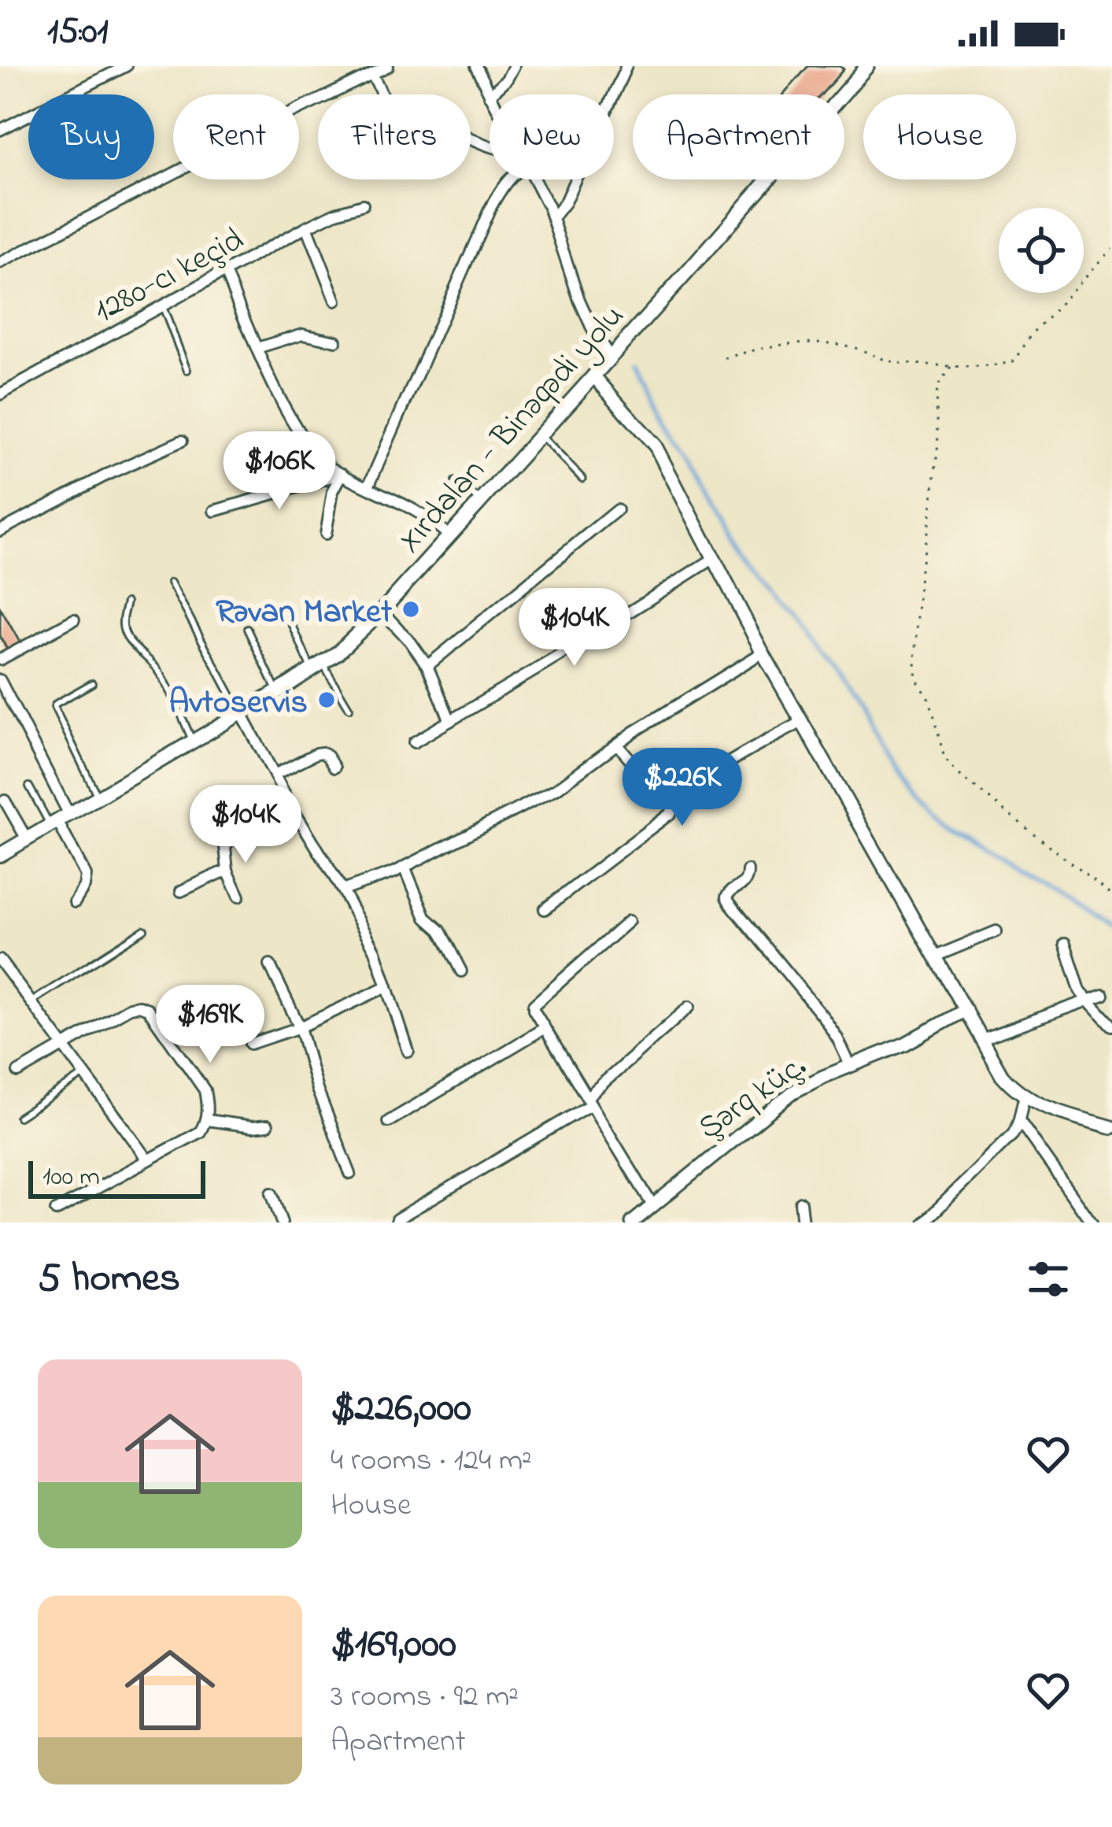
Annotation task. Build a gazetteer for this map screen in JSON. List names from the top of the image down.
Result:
{
  "streets": {
    "main road": ["Xırdalan - Binəqədi yolu"],
    "street": ["1280-cı keçid", "Şərq küç."]
  },
  "places": ["Rəvan Market", "Avtoservis"],
  "scale_bar": "100 m",
  "page": {
    "status": "15:01",
    "chip": [
      "Buy",
      "Rent",
      "Filters",
      "New",
      "Apartment",
      "House"
    ],
    "price": [
      "$106K",
      "$104K",
      "$226K",
      "$104K",
      "$169K"
    ],
    "scale": "100 m",
    "heading": "5 homes",
    "list": [
      {
        "name": "$226,000",
        "note": "4 rooms · 124 m² · House"
      },
      {
        "name": "$169,000",
        "note": "3 rooms · 92 m² · Apartment"
      }
    ]
  }
}
